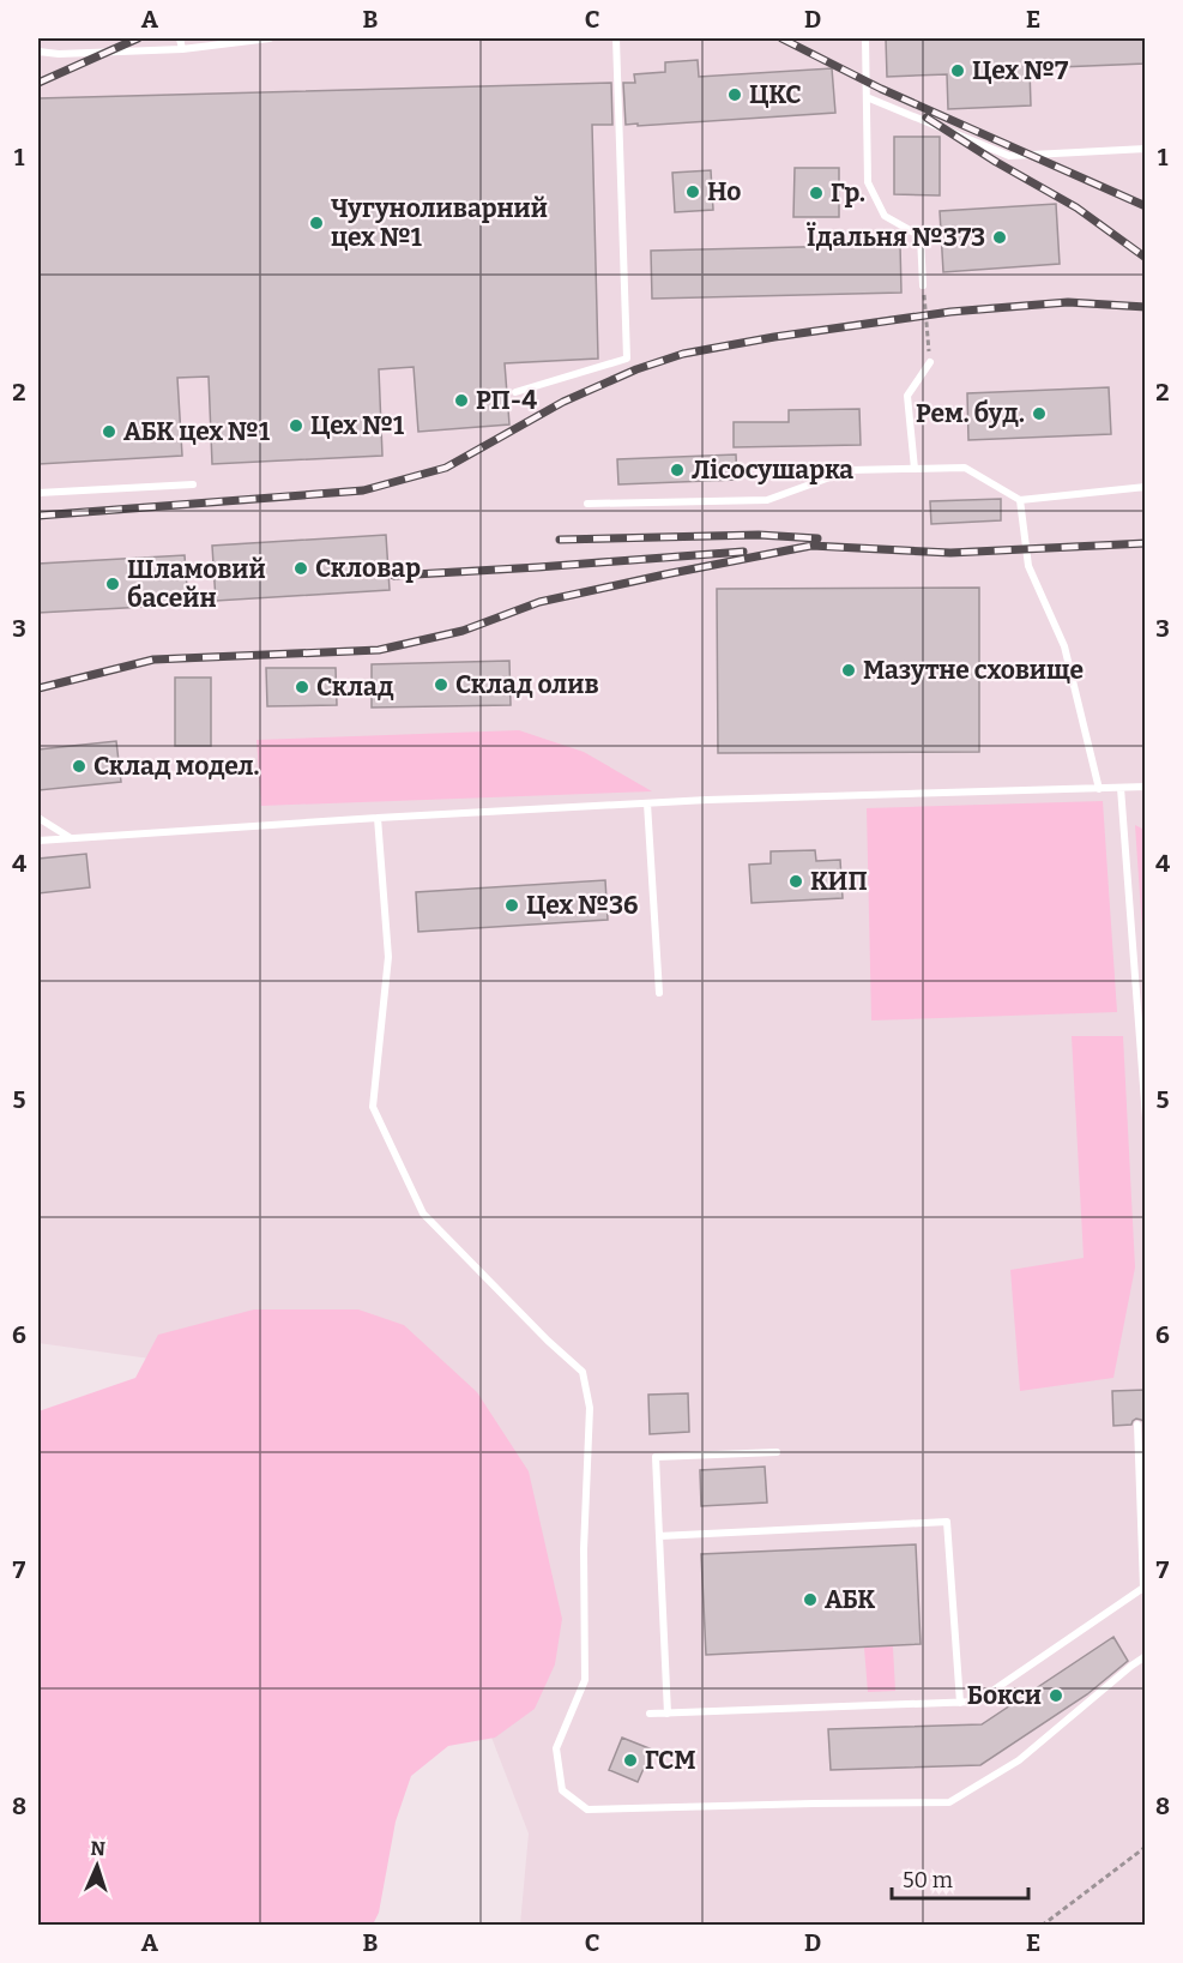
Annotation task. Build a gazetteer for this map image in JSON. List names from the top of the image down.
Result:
{
  "places": [
    "Цех №7",
    "ЦКС",
    "Но",
    "Гр.",
    "Чугуноливарний цех №1",
    "Їдальня №373",
    "РП-4",
    "Рем. буд.",
    "Цех №1",
    "АБК цех №1",
    "Лісосушарка",
    "Скловар",
    "Шламовий басейн",
    "Мазутне сховище",
    "Склад олив",
    "Склад",
    "Склад модел.",
    "КИП",
    "Цех №36",
    "АБК",
    "Бокси",
    "ГСМ"
  ],
  "scale_bar": "50 m",
  "north": "top",
  "grid": {
    "columns": [
      "A",
      "B",
      "C",
      "D",
      "E"
    ],
    "rows": [
      "1",
      "2",
      "3",
      "4",
      "5",
      "6",
      "7",
      "8"
    ]
  }
}
